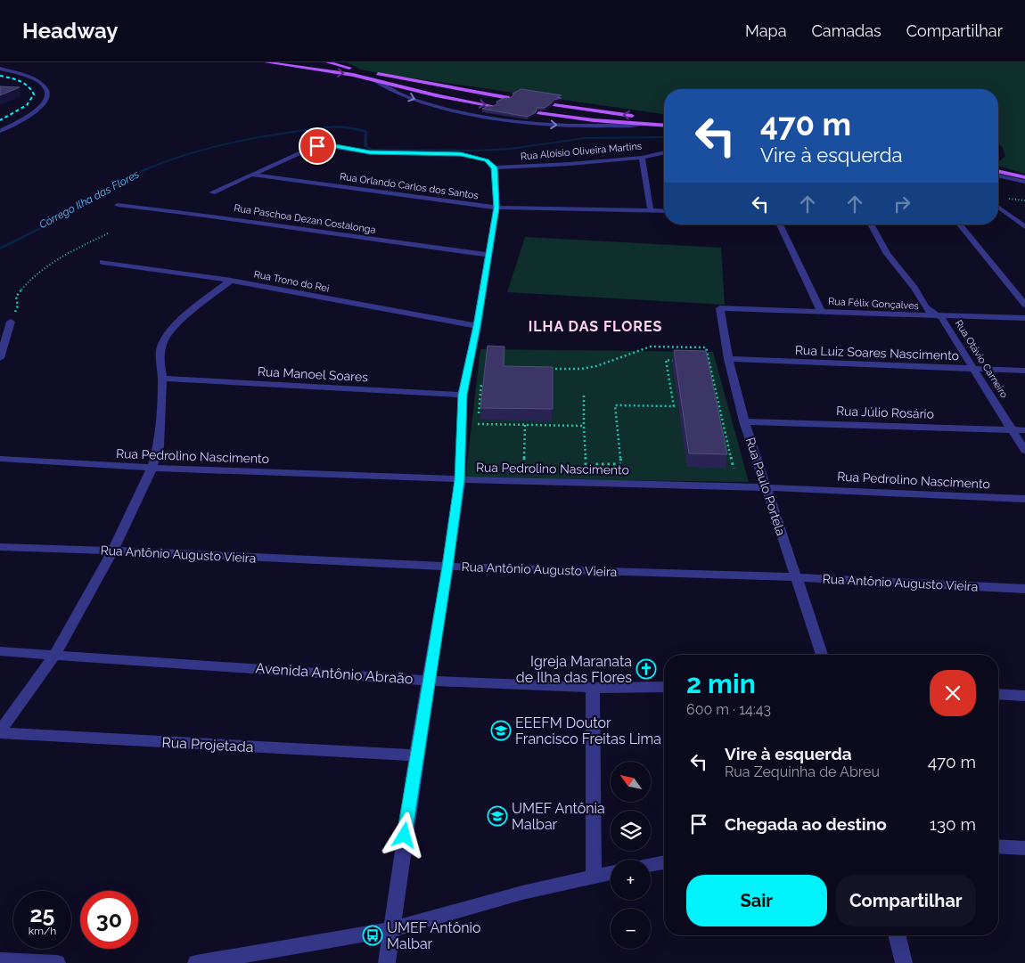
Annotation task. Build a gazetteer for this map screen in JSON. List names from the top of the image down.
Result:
{
  "streets": {
    "street": [
      "Rua Aloísio Oliveira Martins",
      "Rua Orlando Carlos dos Santos",
      "Rua Paschoa Dezan Costalonga",
      "Rua Trono do Rei",
      "Rua Félix Gonçalves",
      "Rua Luiz Soares Nascimento",
      "Rua Otávio Carneiro",
      "Rua Manoel Soares",
      "Rua Júlio Rosário",
      "Rua Pedrolino Nascimento",
      "Rua Paulo Portela",
      "Rua Antônio Augusto Vieira",
      "Avenida Antônio Abraão",
      "Rua Projetada"
    ]
  },
  "crossings": [
    ["Rua Félix Gonçalves", "Rua Otávio Carneiro"],
    ["Rua Félix Gonçalves", "Rua Paulo Portela"],
    ["Rua Luiz Soares Nascimento", "Rua Otávio Carneiro"],
    ["Rua Luiz Soares Nascimento", "Rua Paulo Portela"],
    ["Rua Otávio Carneiro", "Rua Júlio Rosário"],
    ["Rua Júlio Rosário", "Rua Paulo Portela"],
    ["Rua Pedrolino Nascimento", "Rua Paulo Portela"],
    ["Rua Paulo Portela", "Rua Antônio Augusto Vieira"]
  ],
  "districts": ["ILHA DAS FLORES"],
  "water": ["Córrego Ilha das Flores"],
  "places": {
    "church": ["Igreja Maranata de Ilha das Flores"],
    "school or university": ["EEEFM Doutor Francisco Freitas Lima", "UMEF Antônia Malbar"],
    "bus stop": ["UMEF Antônio Malbar"]
  },
  "north": "top left",
  "page": {
    "header": "Headway",
    "nav": ["Mapa", "Camadas", "Compartilhar"],
    "turn": ["470 m", "Vire à esquerda"],
    "heading": ["2 min", "600 m · 14:43"],
    "list": [
      {
        "name": "Vire à esquerda",
        "note": "Rua Zequinha de Abreu",
        "value": "470 m"
      },
      {
        "name": "Chegada ao destino",
        "value": "130 m"
      }
    ],
    "map_buttons": ["+", "−"],
    "buttons": ["Sair", "Compartilhar"],
    "speed": "25 km/h",
    "limit": "30"
  }
}
